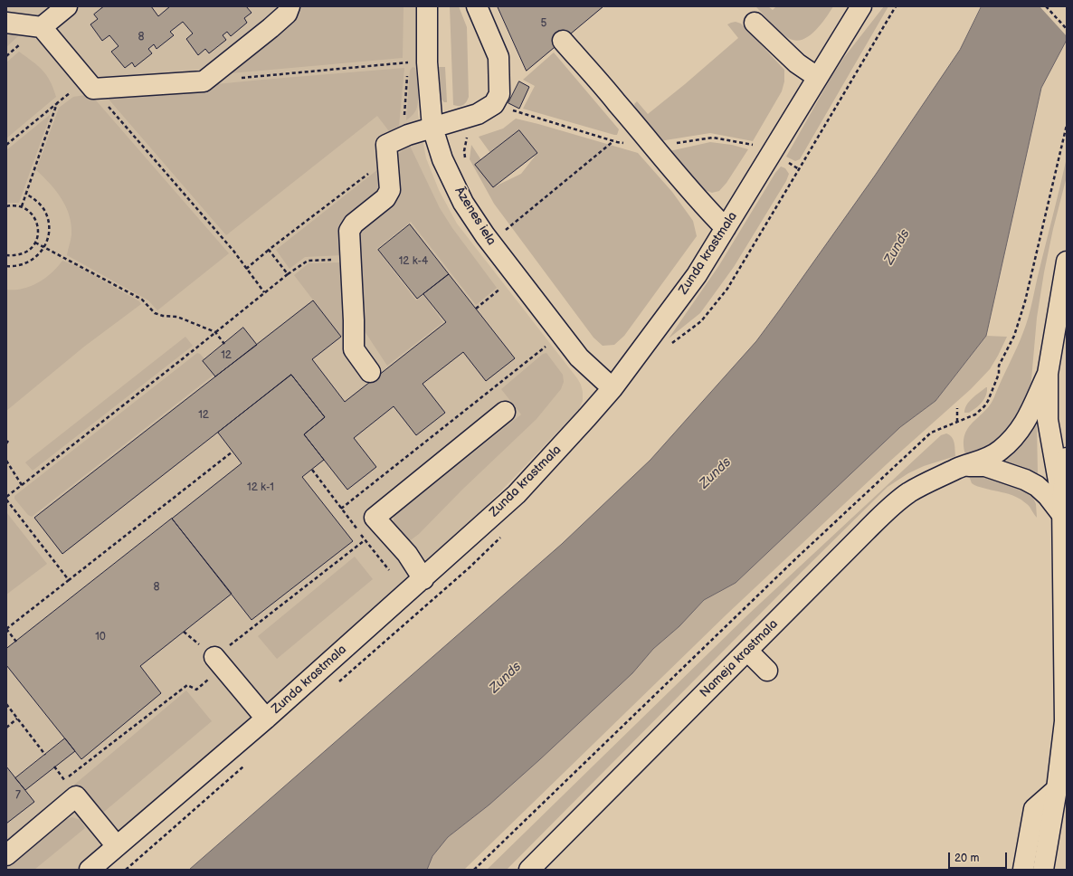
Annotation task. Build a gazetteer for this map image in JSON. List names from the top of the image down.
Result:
{
  "streets": {
    "street": ["Āzenes iela", "Zunda krastmala", "Nameja krastmala"]
  },
  "crossings": [
    ["Āzenes iela", "Zunda krastmala"]
  ],
  "water": ["Zunds"],
  "house_numbers": [
    "5",
    "8",
    "12 k-4",
    "12",
    "12",
    "12 k-1",
    "8",
    "10",
    "7"
  ],
  "scale_bar": "20 m"
}
